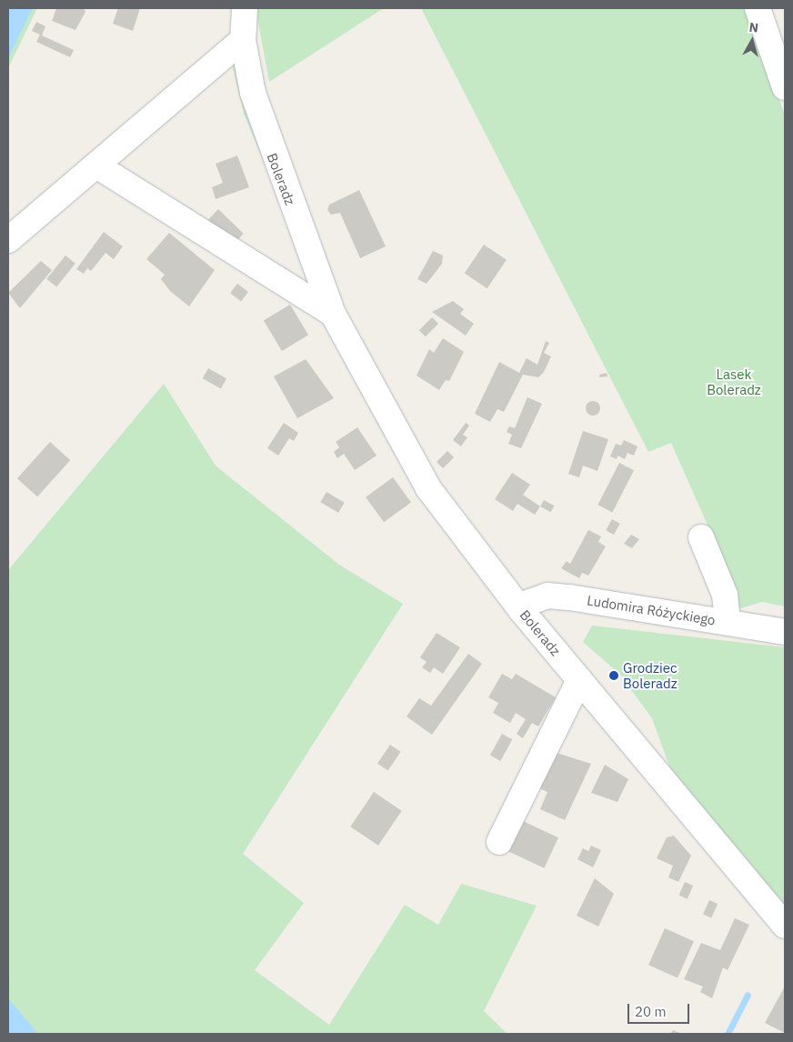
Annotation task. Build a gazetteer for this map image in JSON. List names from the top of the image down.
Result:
{
  "streets": {
    "street": ["Boleradz", "Ludomira Różyckiego"]
  },
  "crossings": [
    ["Boleradz", "Ludomira Różyckiego"]
  ],
  "parks": ["Lasek Boleradz"],
  "places": ["Grodziec Boleradz"],
  "scale_bar": "20 m",
  "north": "top"
}
